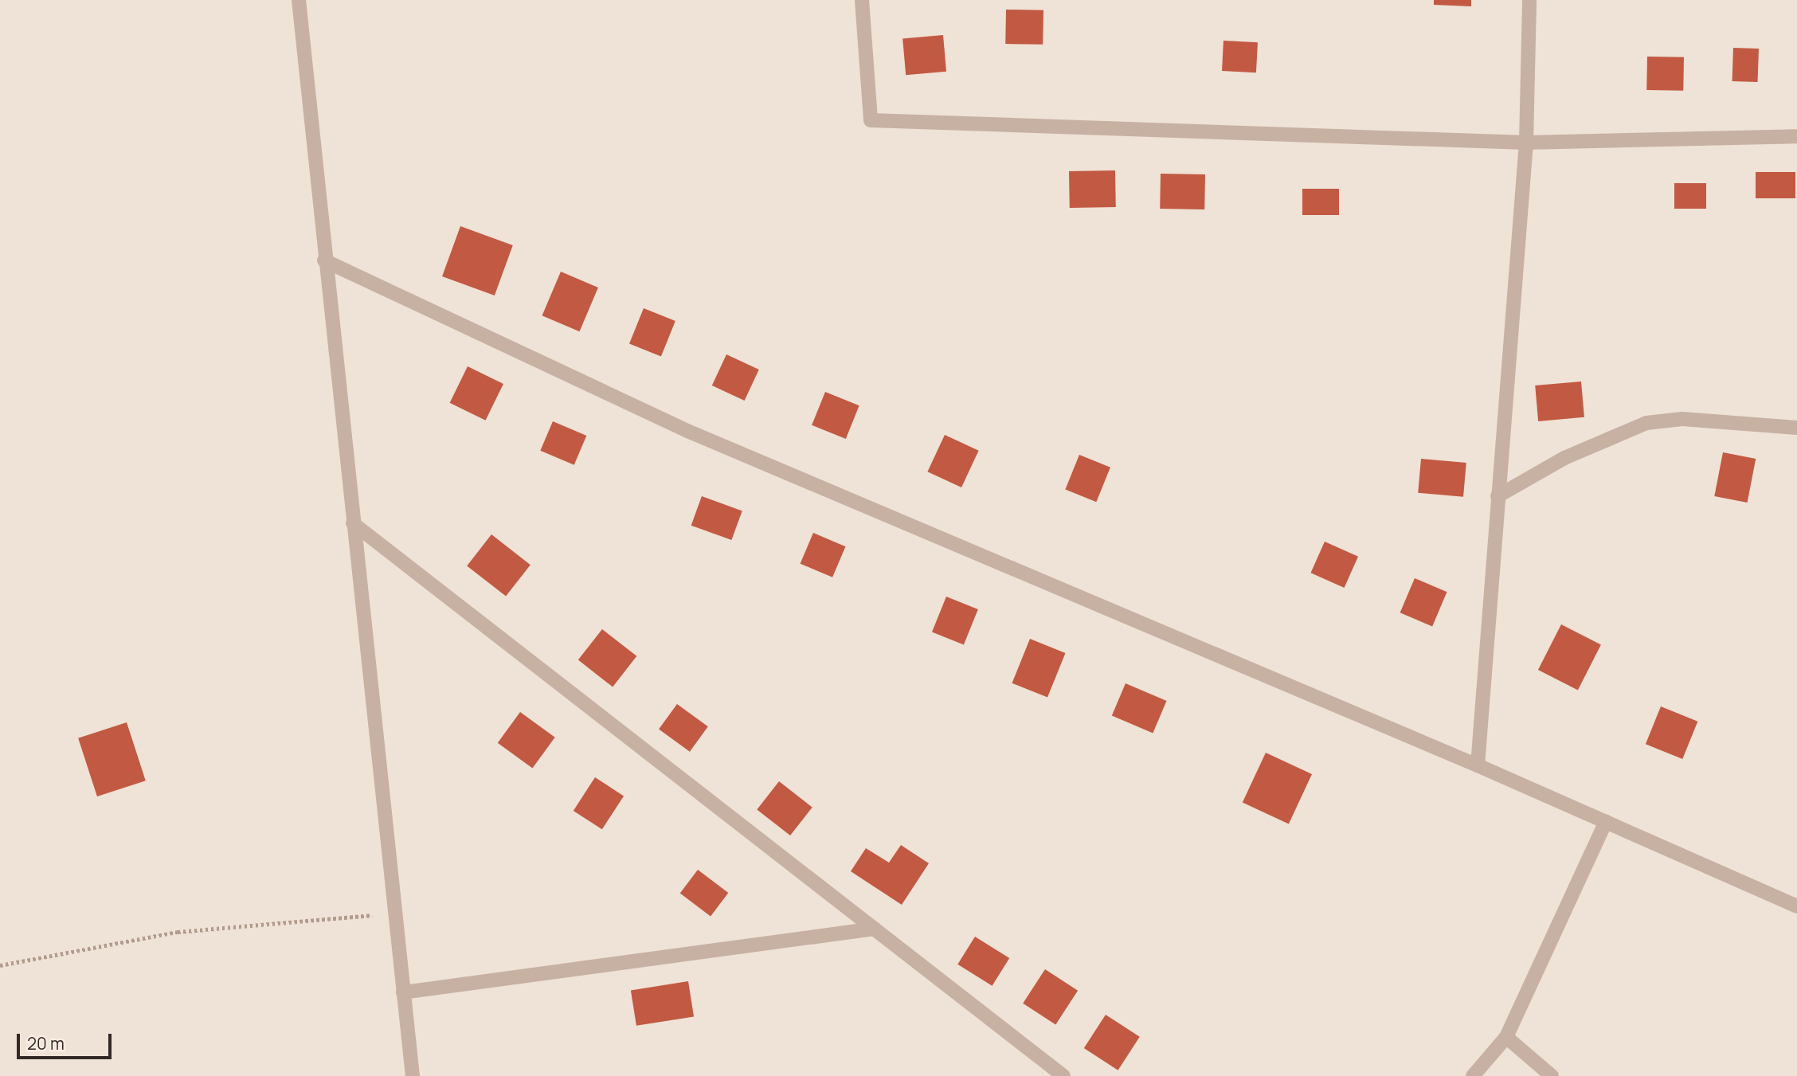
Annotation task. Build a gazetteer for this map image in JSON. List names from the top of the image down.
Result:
{
  "scale_bar": "20 m"
}
